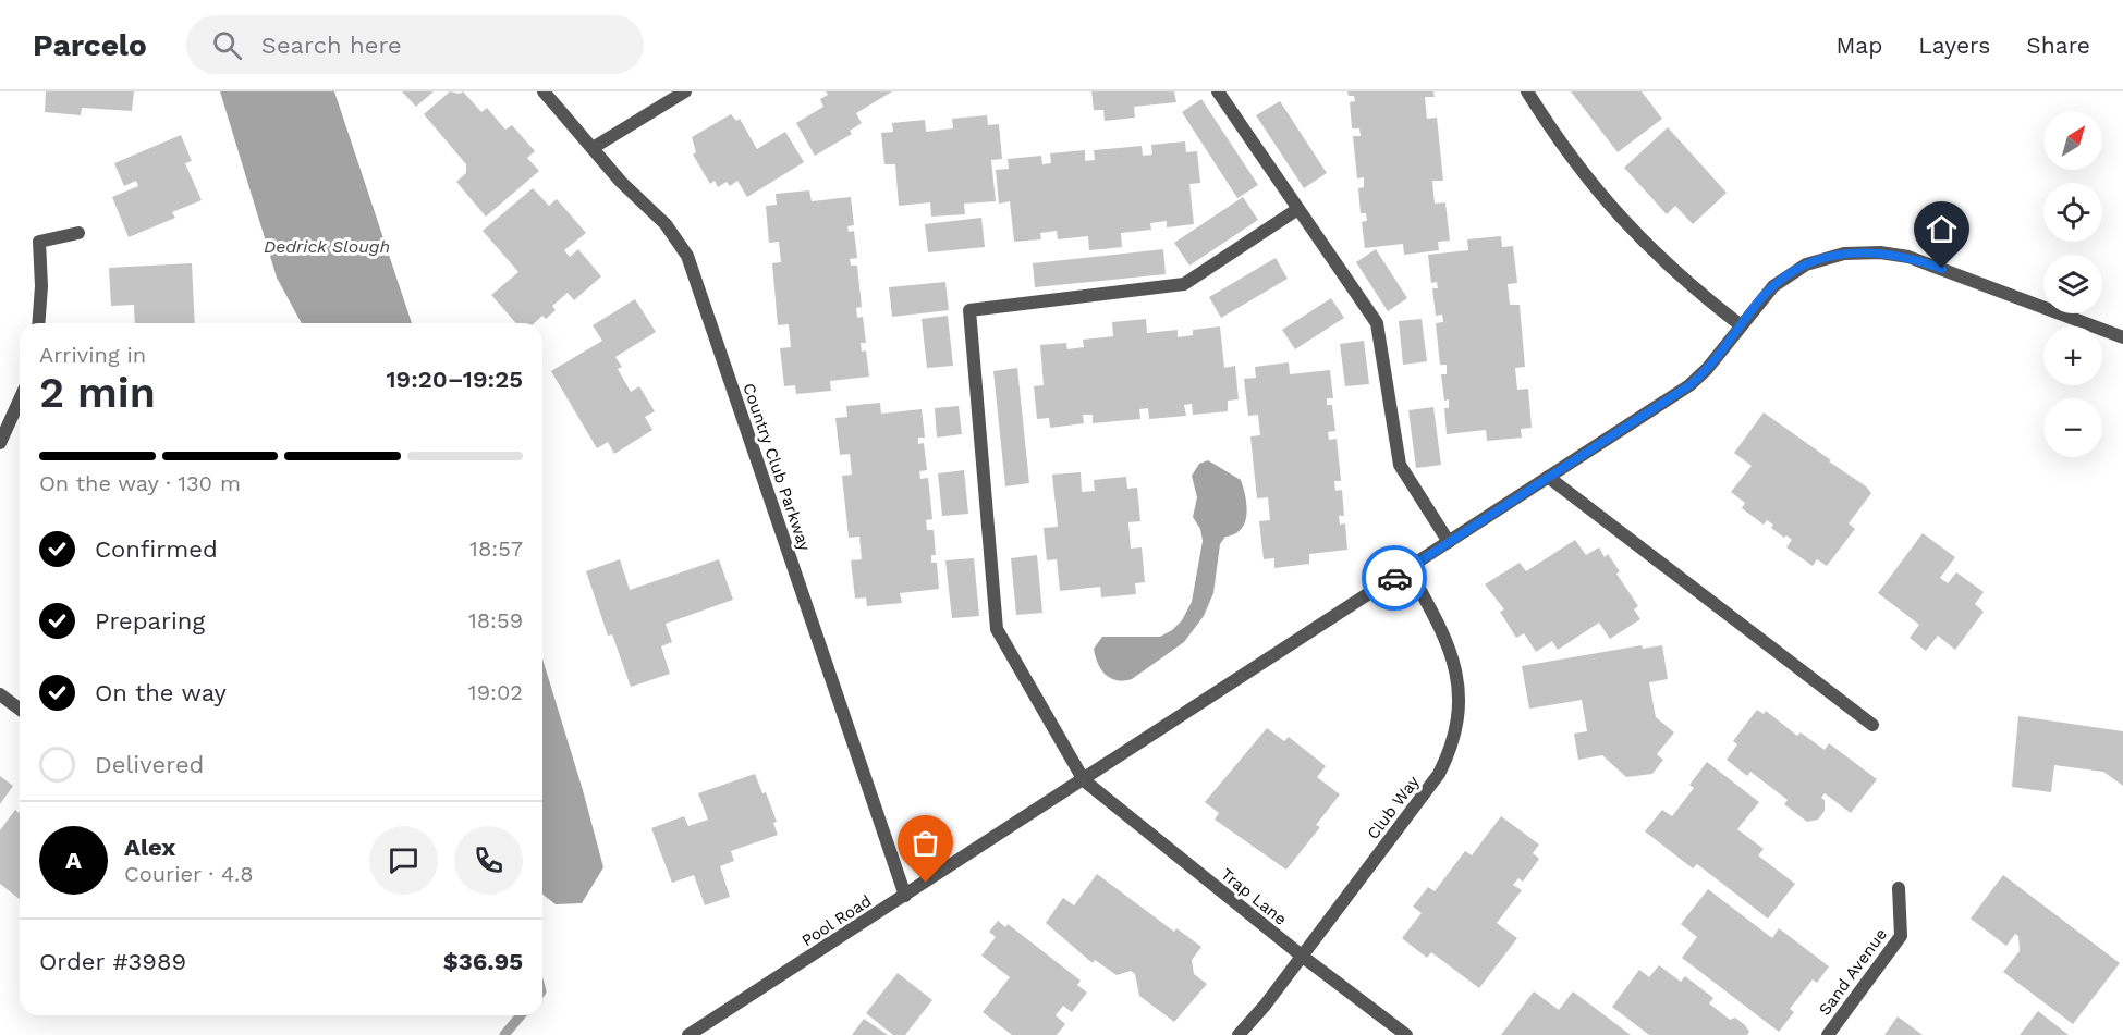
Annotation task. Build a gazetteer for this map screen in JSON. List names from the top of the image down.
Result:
{
  "streets": {
    "street": [
      "Country Club Parkway",
      "Club Way",
      "Trap Lane",
      "Pool Road",
      "Sand Avenue"
    ]
  },
  "crossings": [
    ["Country Club Parkway", "Pool Road"],
    ["Club Way", "Trap Lane"],
    ["Club Way", "Pool Road"],
    ["Trap Lane", "Pool Road"]
  ],
  "water": ["Dedrick Slough"],
  "north": "top right",
  "page": {
    "header": "Parcelo",
    "search": "Search here",
    "nav": ["Map", "Layers", "Share"],
    "map_buttons": ["+", "−"],
    "heading": ["2 min", "Arriving in", "19:20–19:25"],
    "panel": [
      "Alex",
      "Courier · 4.8",
      "Order #3989",
      "$36.95"
    ],
    "bar": "On the way · 130 m",
    "list": [
      ["Confirmed", "18:57"],
      ["Preparing", "18:59"],
      ["On the way", "19:02"],
      "Delivered"
    ],
    "round": "A"
  }
}
